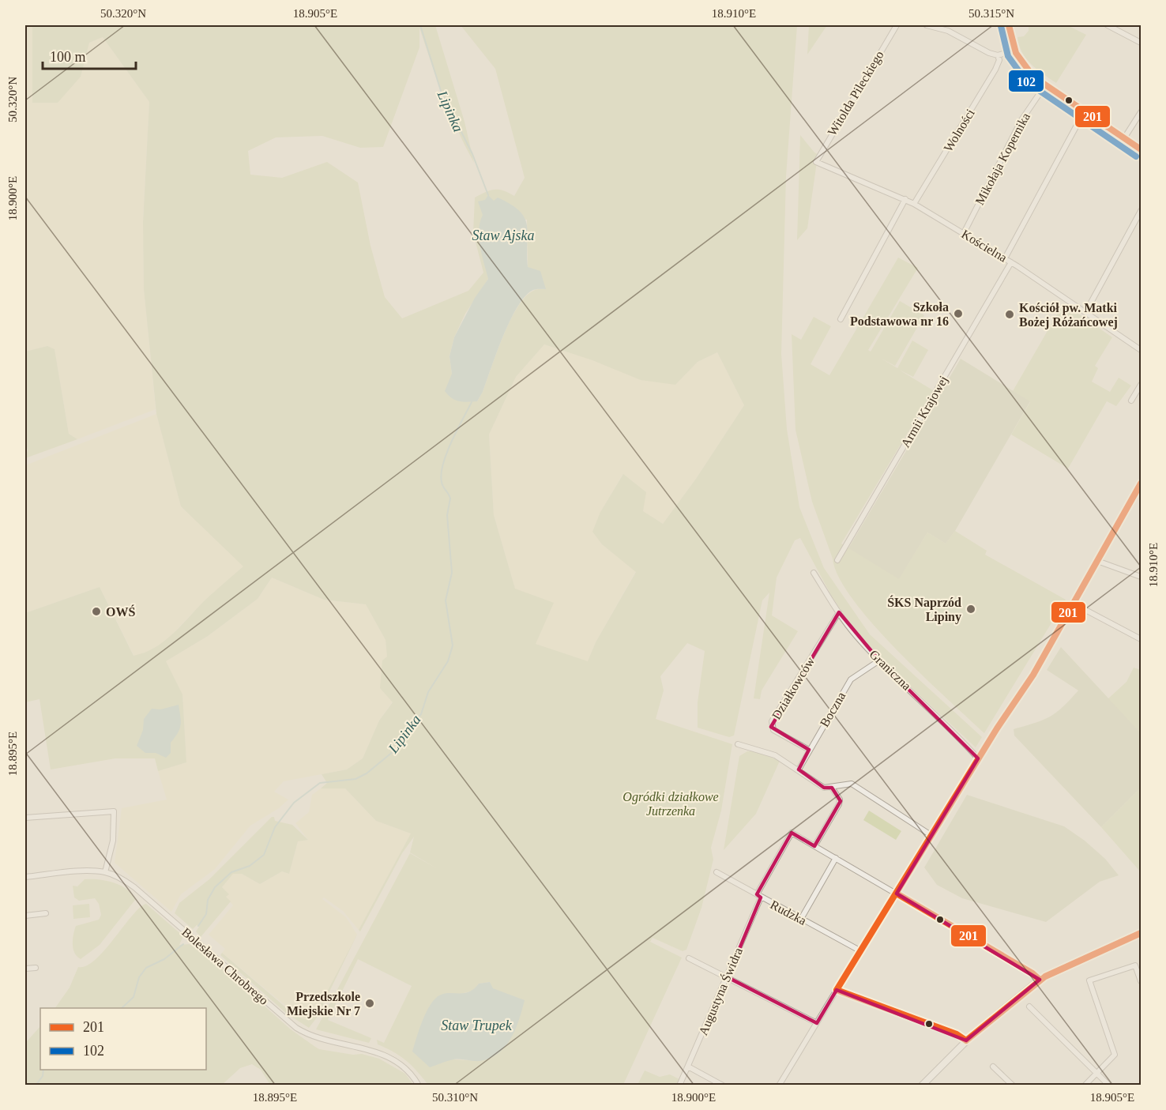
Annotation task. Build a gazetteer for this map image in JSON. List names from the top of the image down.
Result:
{
  "streets": {
    "street": [
      "Witolda Pileckiego",
      "Wolności",
      "Mikołaja Kopernika",
      "Kościelna",
      "Armii Krajowej",
      "Graniczna",
      "Działkowców",
      "Boczna",
      "Rudzka",
      "Bolesława Chrobrego",
      "Augustyna Świdra"
    ]
  },
  "crossings": [
    ["Witolda Pileckiego", "Kościelna"],
    ["Wolności", "Kościelna"],
    ["Mikołaja Kopernika", "Kościelna"],
    ["Kościelna", "Armii Krajowej"],
    ["Graniczna", "Działkowców"],
    ["Graniczna", "Boczna"],
    ["Działkowców", "Boczna"],
    ["Rudzka", "Augustyna Świdra"]
  ],
  "water": ["Lipinka", "Staw Ajska", "Staw Trupek"],
  "parks": ["Ogródki działkowe Jutrzenka"],
  "places": [
    "Szkoła Podstawowa nr 16",
    "Kościół pw. Matki Bożej Różańcowej",
    "ŚKS Naprzód Lipiny",
    "OWŚ",
    "Przedszkole Miejskie Nr 7"
  ],
  "lines": ["transit line 201", "transit line 102"],
  "legend": ["201", "102"],
  "scale_bar": "100 m",
  "coordinates": [
    "50.320°N",
    "18.905°E",
    "18.910°E",
    "50.315°N",
    "18.900°E",
    "18.895°E",
    "50.310°N"
  ]
}
